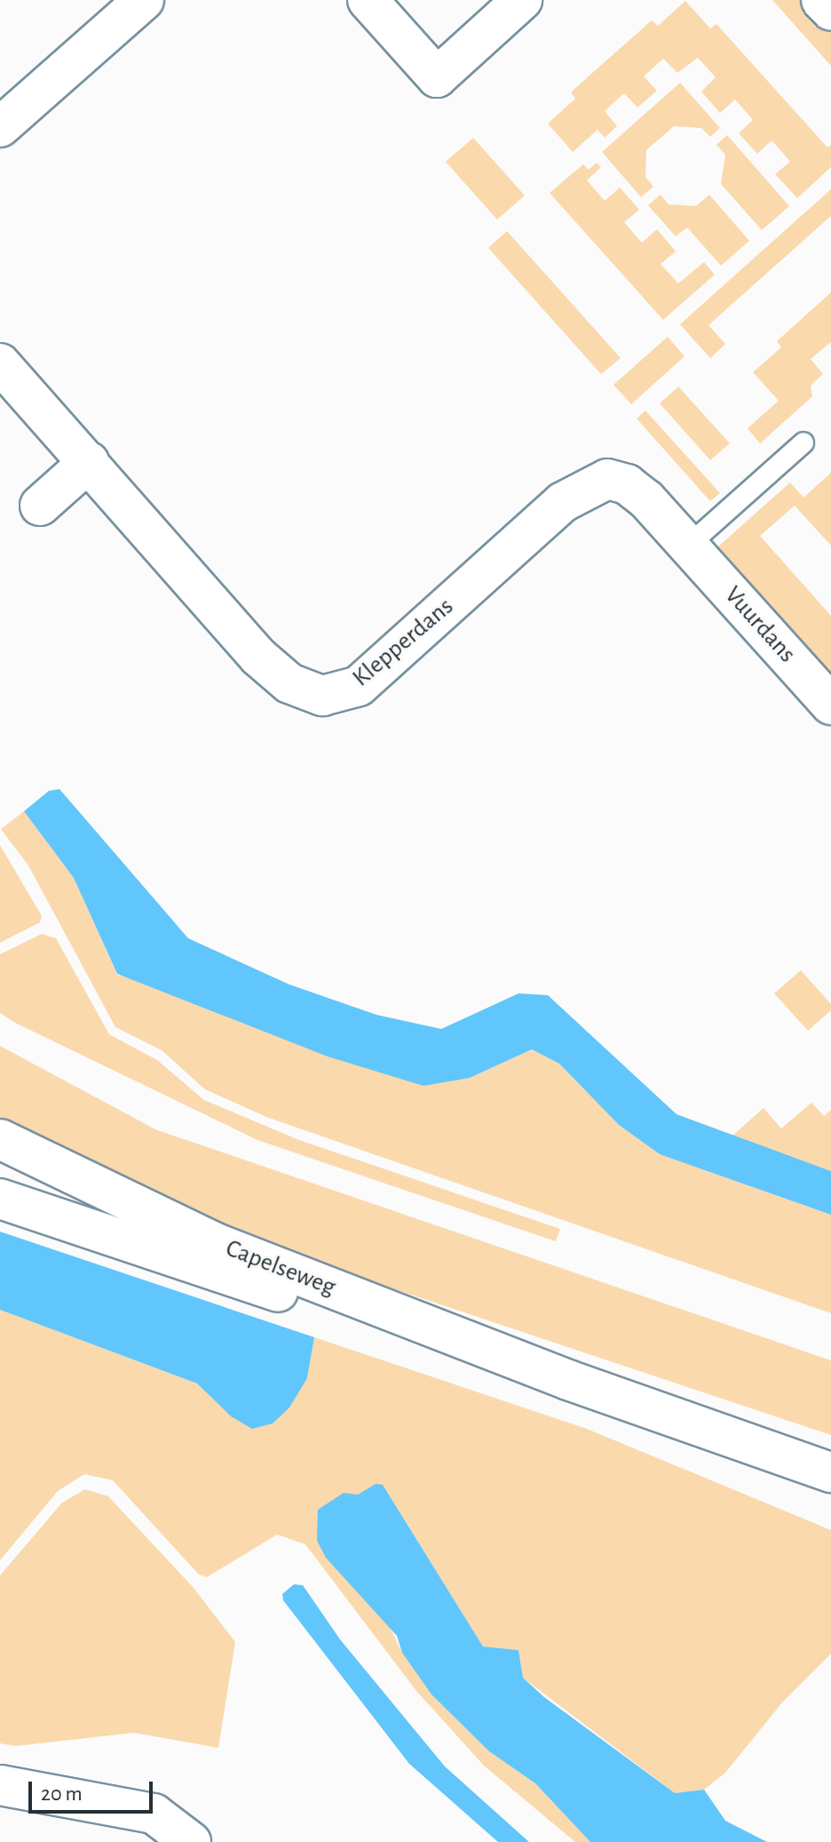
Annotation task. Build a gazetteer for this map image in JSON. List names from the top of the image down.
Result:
{
  "streets": {
    "street": ["Vuurdans", "Klepperdans", "Capelseweg"]
  },
  "crossings": [
    ["Vuurdans", "Klepperdans"]
  ],
  "scale_bar": "20 m"
}
